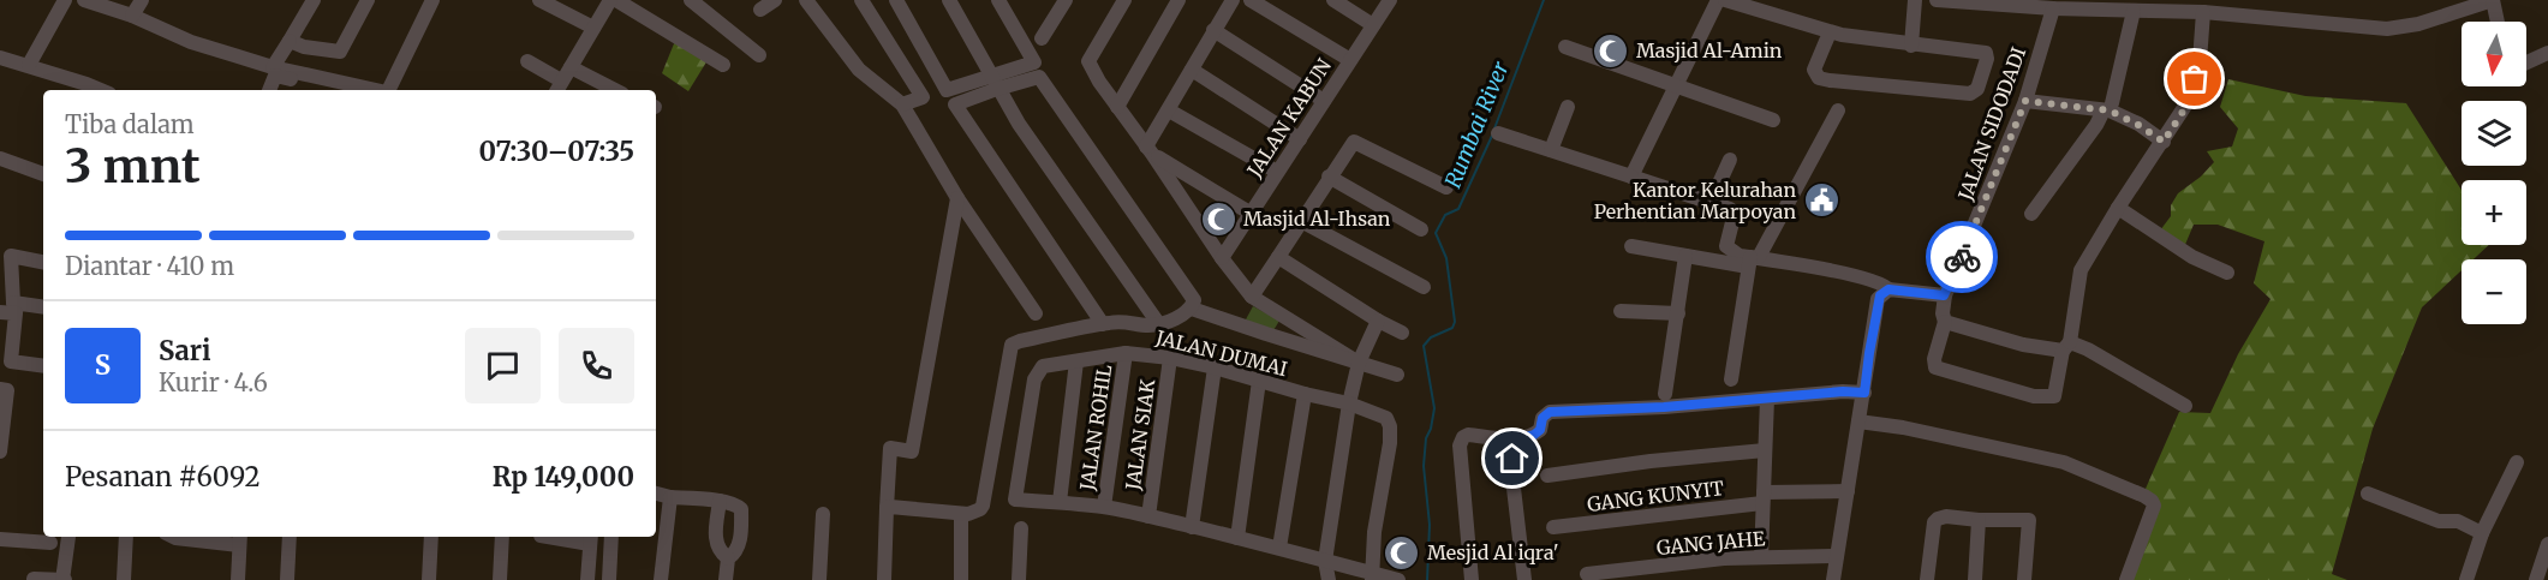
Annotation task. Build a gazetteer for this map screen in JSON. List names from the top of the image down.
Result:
{
  "streets": {
    "street": [
      "JALAN KABUN",
      "JALAN SIDODADI",
      "JALAN DUMAI",
      "JALAN ROHIL",
      "JALAN SIAK",
      "GANG KUNYIT",
      "GANG JAHE"
    ]
  },
  "crossings": [
    ["JALAN DUMAI", "JALAN ROHIL"],
    ["JALAN DUMAI", "JALAN SIAK"]
  ],
  "water": ["Rumbai River"],
  "places": {
    "mosque": ["Masjid Al-Amin", "Masjid Al-Ihsan", "Mesjid Al iqra'"],
    "public building": ["Kantor Kelurahan Perhentian Marpoyan"]
  },
  "north": "bottom",
  "page": {
    "map_buttons": ["+", "−"],
    "heading": ["3 mnt", "Tiba dalam", "07:30–07:35"],
    "panel": [
      "Sari",
      "Kurir · 4.6",
      "Pesanan #6092",
      "Rp 149,000"
    ],
    "bar": "Diantar · 410 m",
    "round": "S"
  }
}
